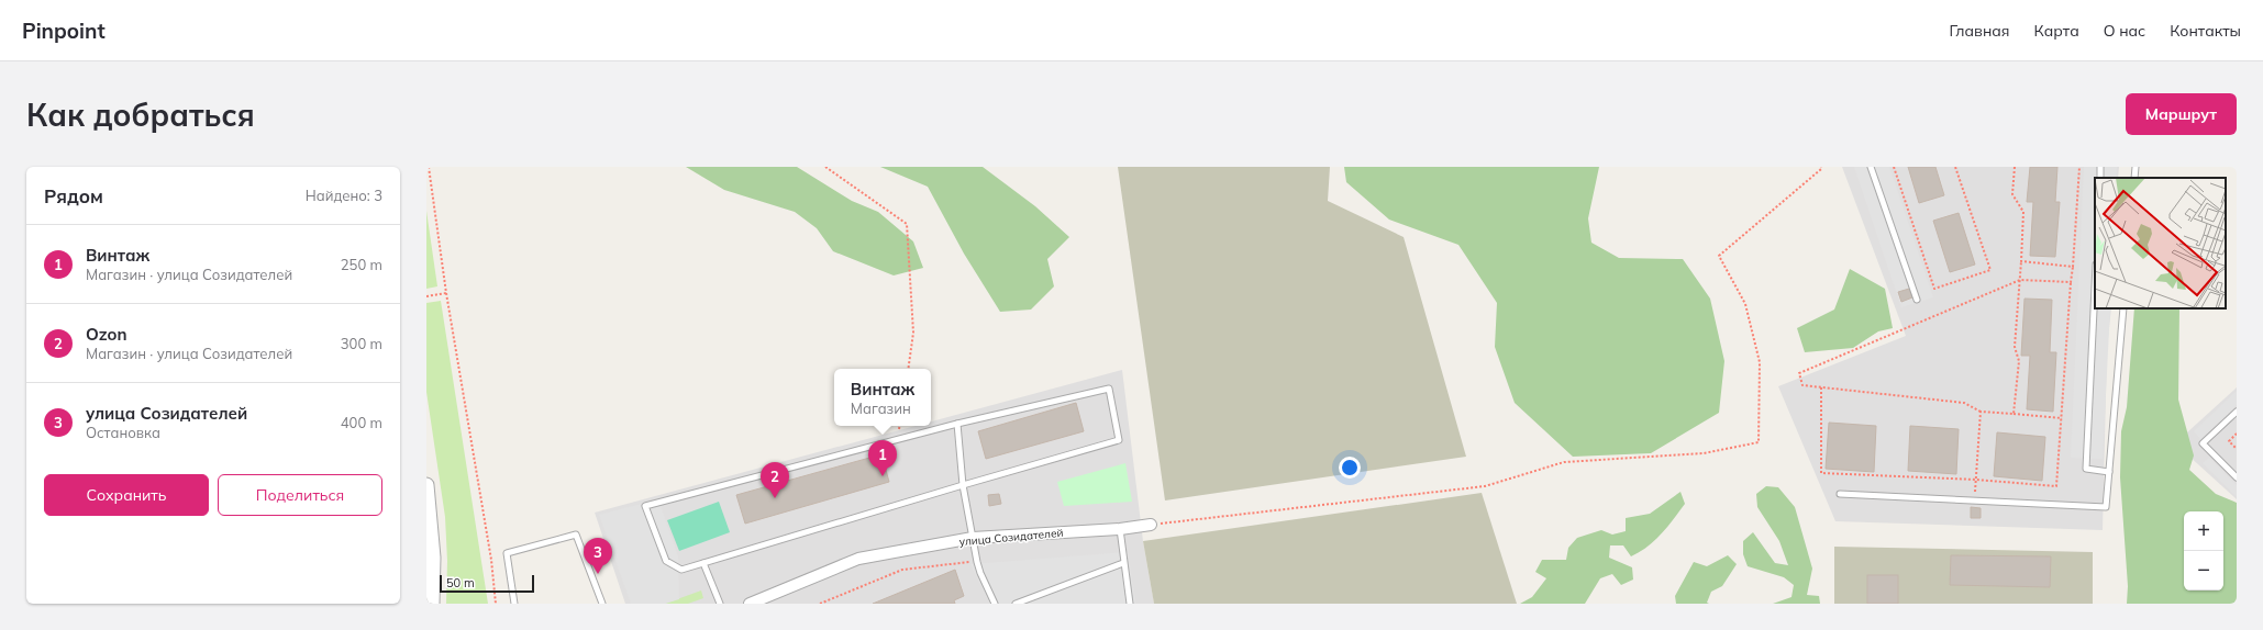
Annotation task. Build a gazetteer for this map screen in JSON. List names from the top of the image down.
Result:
{
  "streets": {
    "street": ["улица Созидателей"]
  },
  "scale_bar": "50 m",
  "page": {
    "header": "Pinpoint",
    "nav": [
      "Главная",
      "Карта",
      "О нас",
      "Контакты"
    ],
    "buttons": [
      "Маршрут",
      ["Сохранить", "Поделиться"]
    ],
    "title": "Как добраться",
    "heading": ["Рядом", "Найдено: 3"],
    "list": [
      {
        "mark": "1",
        "name": "Винтаж",
        "note": "Магазин · улица Созидателей",
        "value": "250 m"
      },
      {
        "mark": "2",
        "name": "Ozon",
        "note": "Магазин · улица Созидателей",
        "value": "300 m"
      },
      {
        "mark": "3",
        "name": "улица Созидателей",
        "note": "Остановка",
        "value": "400 m"
      }
    ],
    "popup": ["Винтаж", "Магазин"],
    "pins": ["1", "2", "3"],
    "map_buttons": ["+", "−"],
    "scale": "50 m"
  }
}
